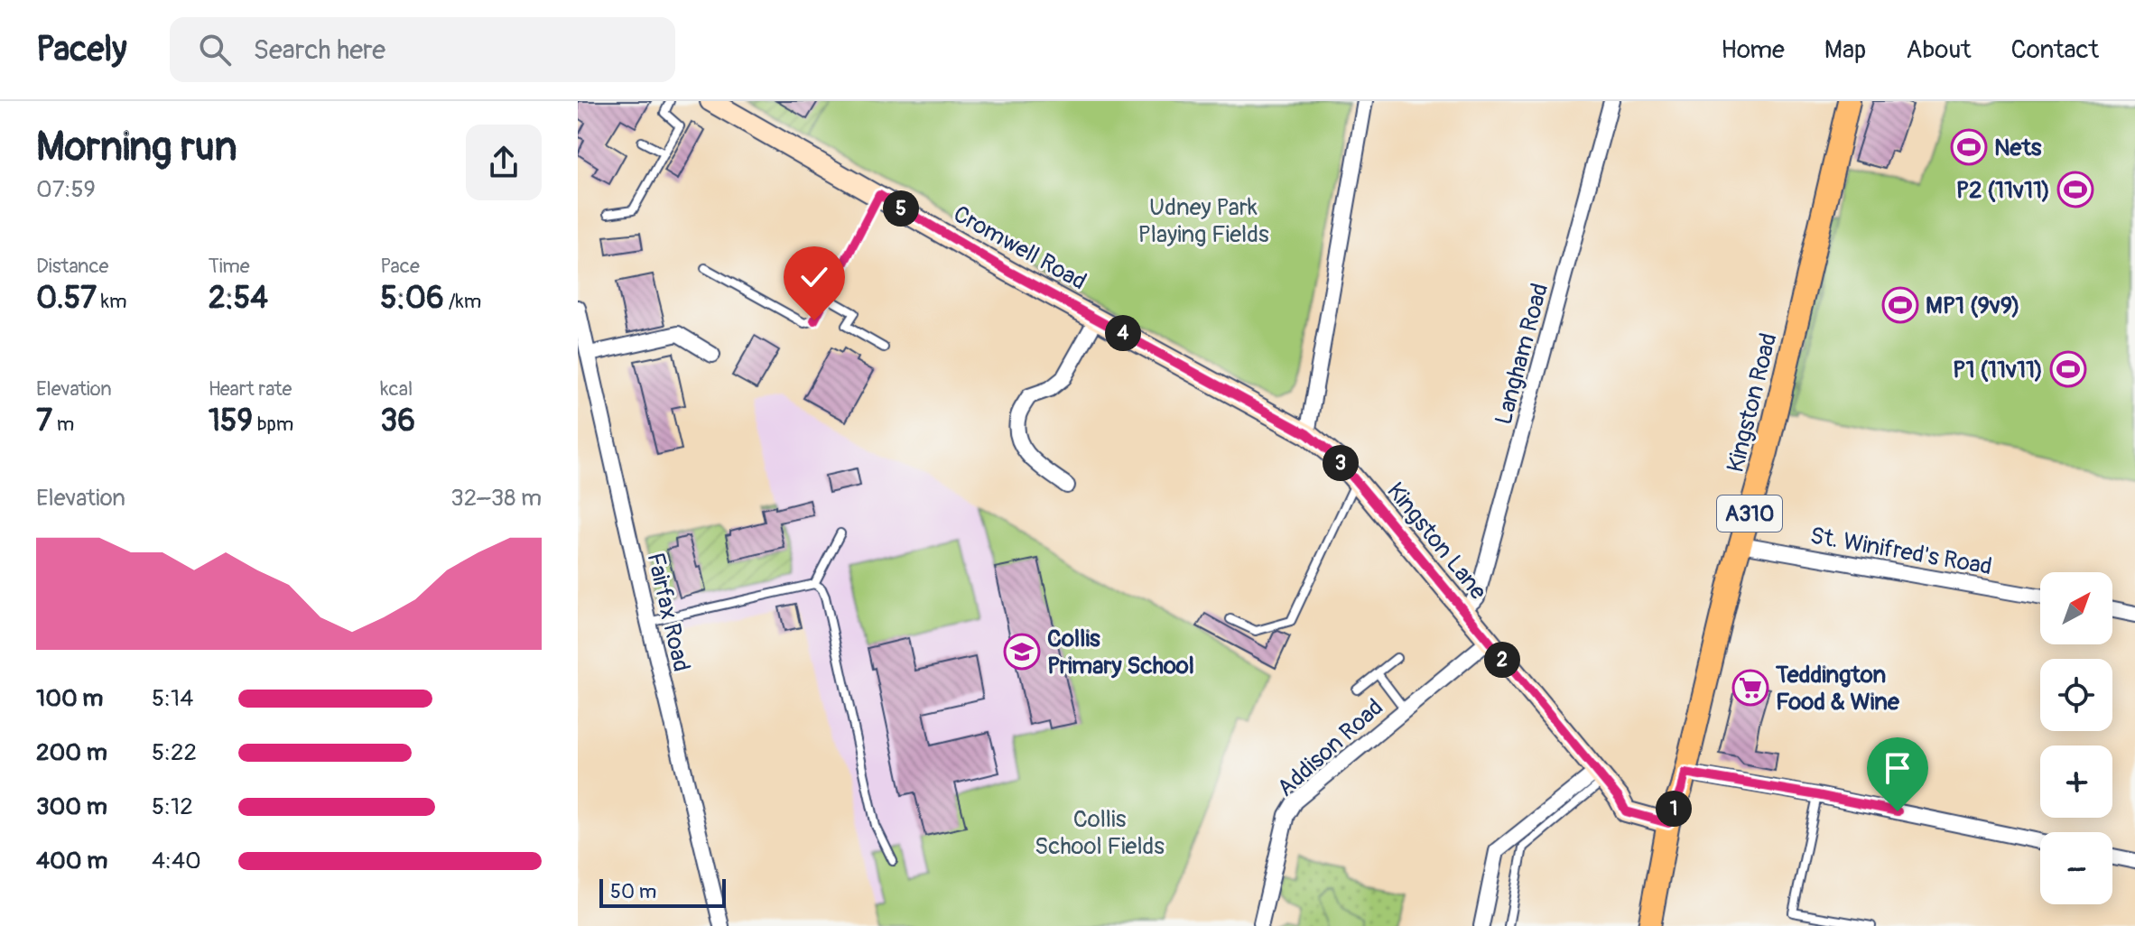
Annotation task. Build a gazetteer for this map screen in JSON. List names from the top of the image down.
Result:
{
  "streets": {
    "main road": [
      "Cromwell Road",
      "Kingston Road",
      "A310",
      "Kingston Lane"
    ],
    "street": [
      "Langham Road",
      "St. Winifred's Road",
      "Fairfax Road",
      "Addison Road"
    ]
  },
  "crossings": [
    ["Cromwell Road", "Kingston Lane"],
    ["Langham Road", "Kingston Lane"],
    ["Kingston Road", "Kingston Lane"],
    ["Kingston Road", "St. Winifred's Road"],
    ["Kingston Lane", "Addison Road"]
  ],
  "parks": ["Udney Park Playing Fields", "Collis School Fields"],
  "places": {
    "sports": [
      "Nets",
      "P2 (11v11)",
      "MP1 (9v9)",
      "P1 (11v11)"
    ],
    "school or university": ["Collis Primary School"],
    "supermarket": ["Teddington Food & Wine"]
  },
  "scale_bar": "50 m",
  "north": "top right",
  "page": {
    "header": "Pacely",
    "search": "Search here",
    "nav": [
      "Home",
      "Map",
      "About",
      "Contact"
    ],
    "heading": ["Morning run", "07:59"],
    "pins": [
      "5",
      "4",
      "3",
      "2",
      "1"
    ],
    "stats": [
      ["Distance", "0.57 km"],
      ["Time", "2:54"],
      ["Pace", "5:06 /km"],
      ["Elevation", "7 m"],
      ["Heart rate", "159 bpm"],
      ["kcal", "36"]
    ],
    "chart": ["Elevation", "32–38 m"],
    "map_buttons": ["+", "−"],
    "list": [
      {
        "name": "100 m",
        "note": "5:14"
      },
      {
        "name": "200 m",
        "note": "5:22"
      },
      {
        "name": "300 m",
        "note": "5:12"
      },
      {
        "name": "400 m",
        "note": "4:40"
      }
    ],
    "scale": "50 m"
  }
}
